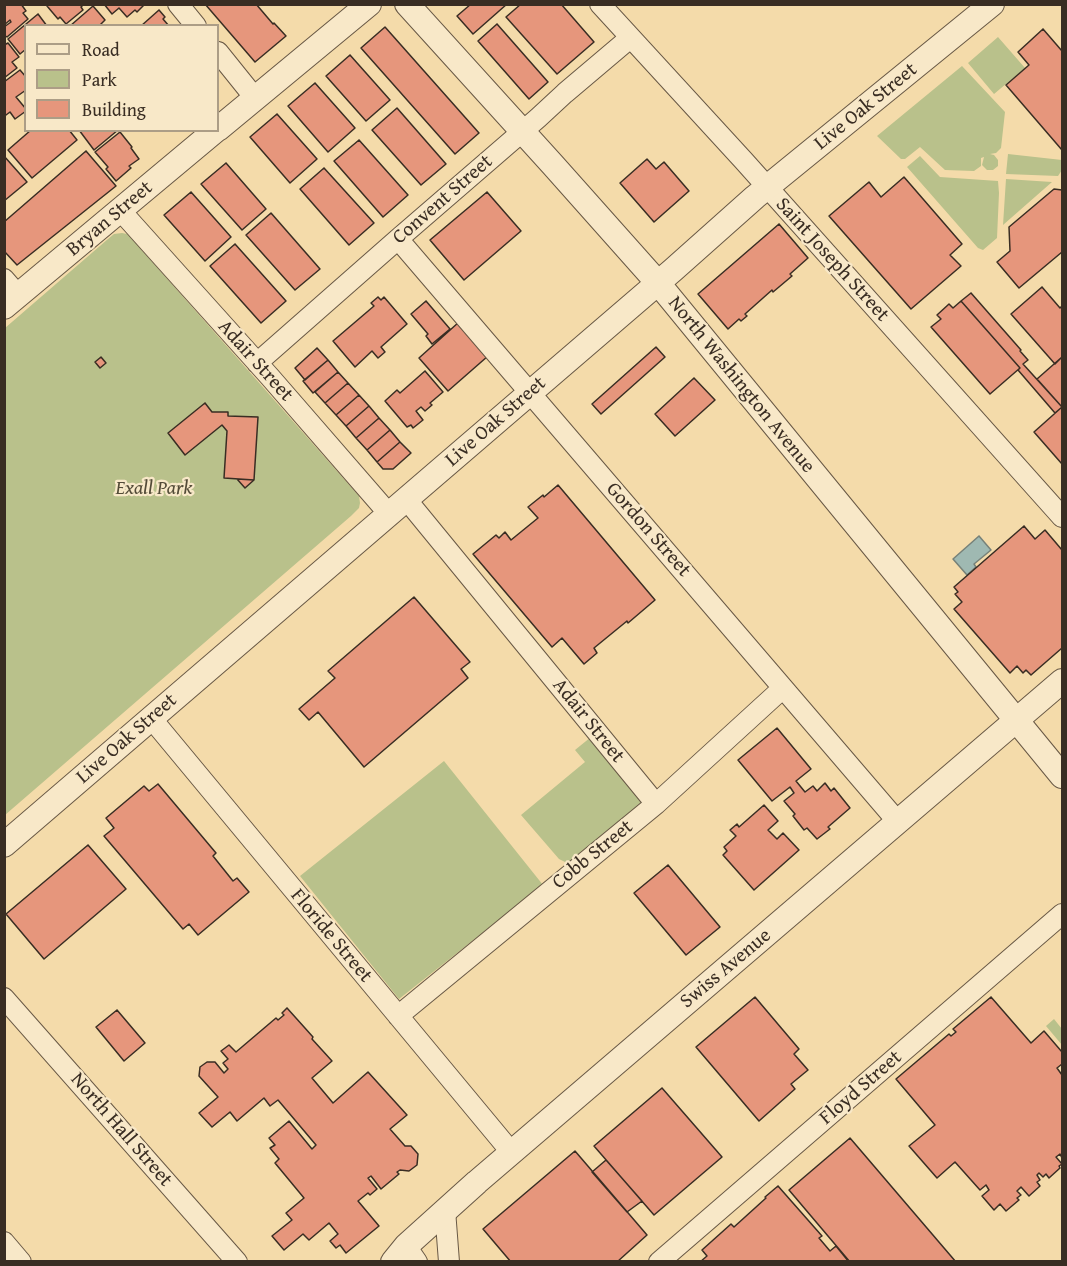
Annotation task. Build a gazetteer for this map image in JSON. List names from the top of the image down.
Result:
{
  "streets": {
    "street": [
      "Live Oak Street",
      "Convent Street",
      "Bryan Street",
      "Saint Joseph Street",
      "Adair Street",
      "North Washington Avenue",
      "Gordon Street",
      "Cobb Street",
      "Floride Street",
      "Swiss Avenue",
      "Floyd Street",
      "North Hall Street"
    ]
  },
  "crossings": [
    ["Live Oak Street", "Saint Joseph Street"],
    ["Live Oak Street", "Adair Street"],
    ["Live Oak Street", "North Washington Avenue"],
    ["Live Oak Street", "Gordon Street"],
    ["Live Oak Street", "Floride Street"],
    ["Convent Street", "Saint Joseph Street"],
    ["Convent Street", "Adair Street"],
    ["Convent Street", "North Washington Avenue"],
    ["Convent Street", "Gordon Street"],
    ["Bryan Street", "Adair Street"],
    ["Adair Street", "Cobb Street"],
    ["North Washington Avenue", "Swiss Avenue"],
    ["Gordon Street", "Cobb Street"],
    ["Gordon Street", "Swiss Avenue"],
    ["Cobb Street", "Floride Street"],
    ["Floride Street", "Swiss Avenue"]
  ],
  "parks": ["Exall Park"],
  "legend": ["Road", "Park", "Building"]
}
